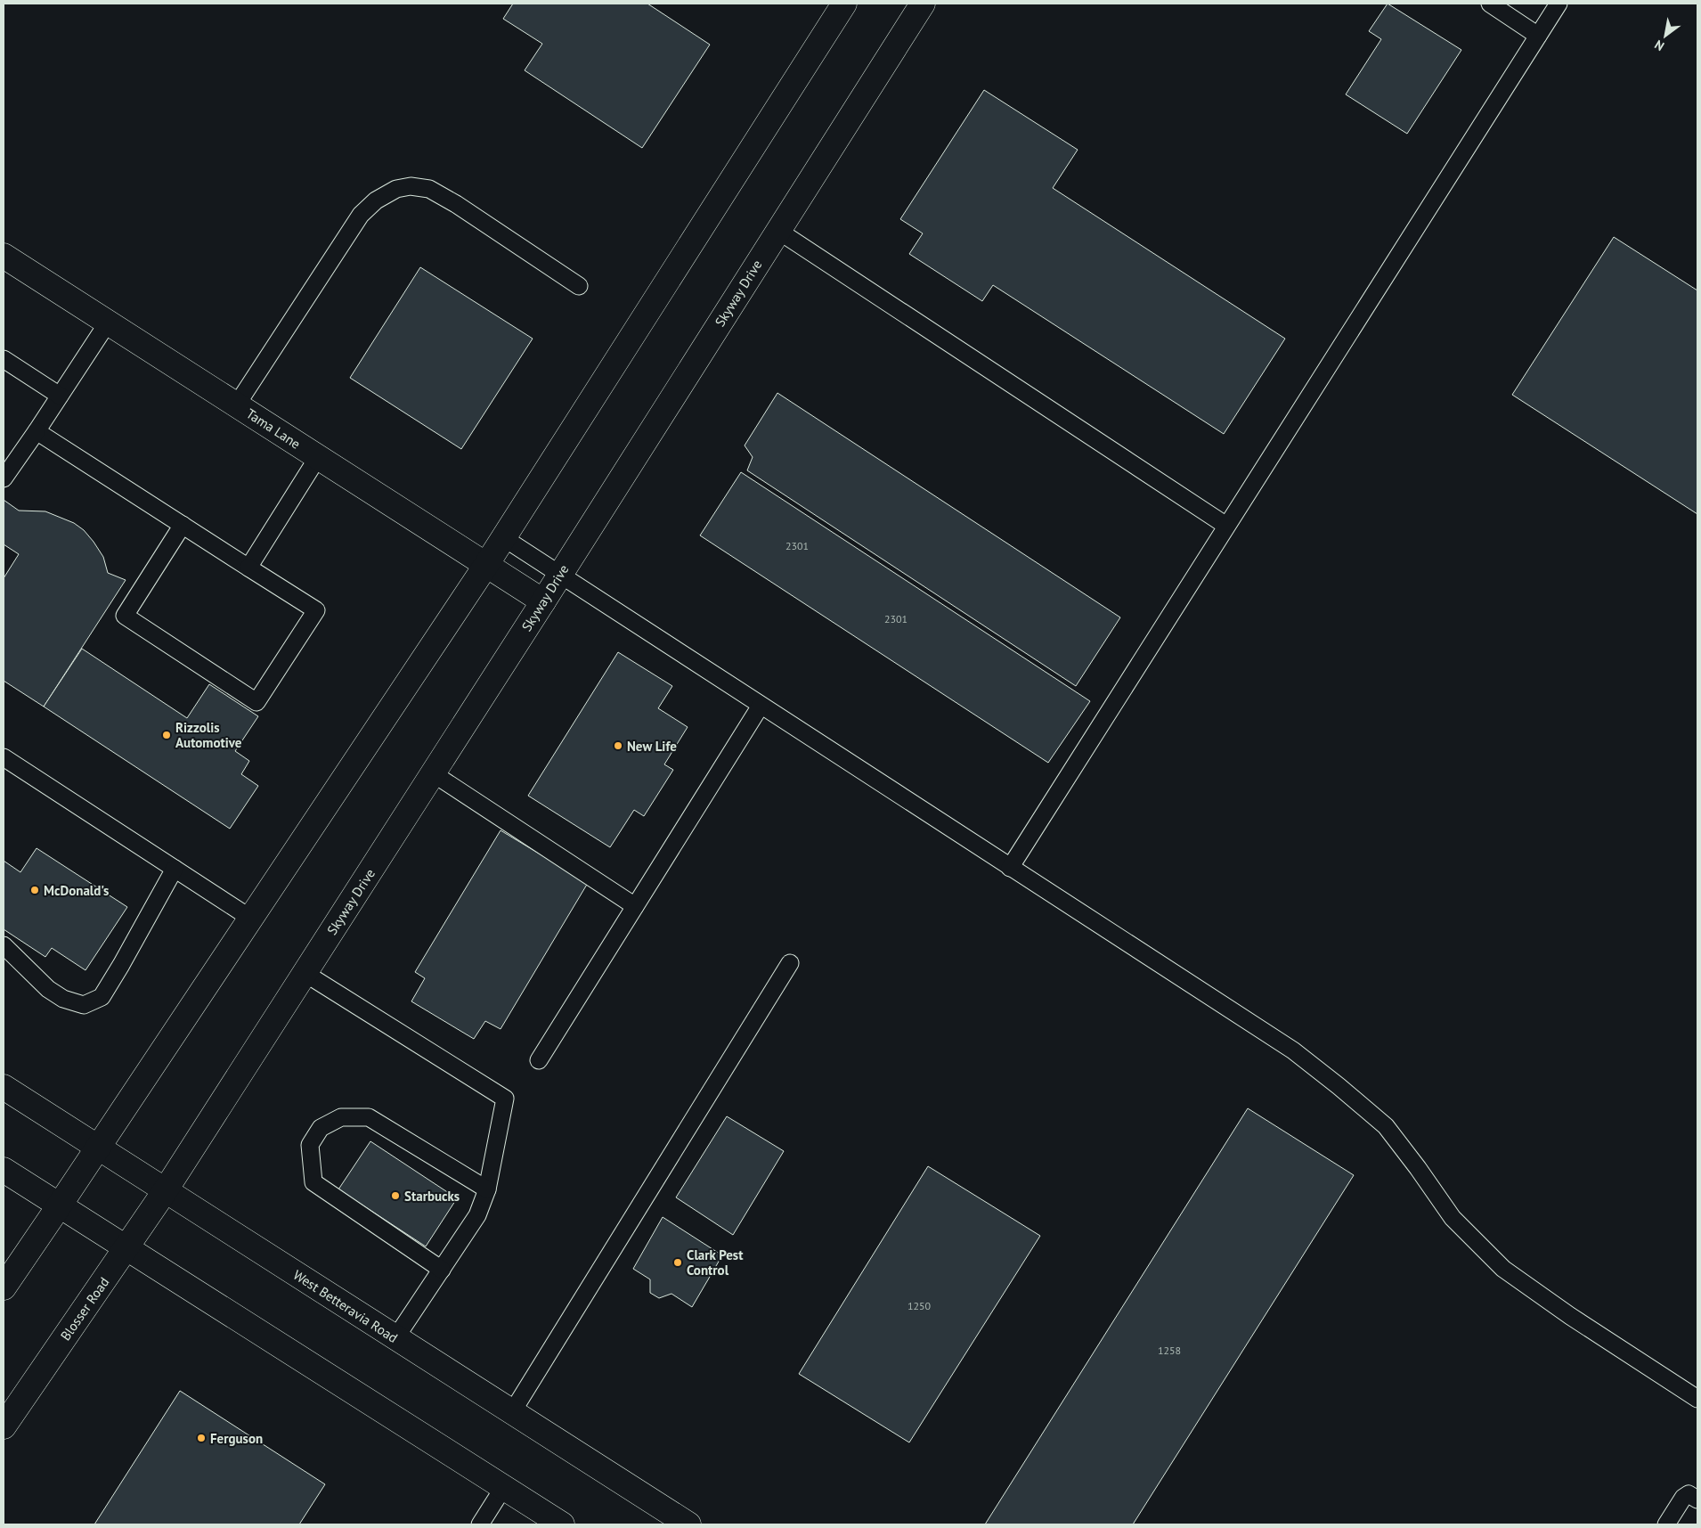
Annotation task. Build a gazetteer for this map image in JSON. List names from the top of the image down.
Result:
{
  "streets": {
    "main road": [
      "Skyway Drive",
      "Tama Lane",
      "West Betteravia Road",
      "Blosser Road"
    ]
  },
  "crossings": [
    ["Skyway Drive", "Tama Lane"],
    ["Skyway Drive", "West Betteravia Road"],
    ["Skyway Drive", "Blosser Road"],
    ["West Betteravia Road", "Blosser Road"]
  ],
  "places": [
    "Rizzolis Automotive",
    "New Life",
    "McDonald's",
    "Starbucks",
    "Clark Pest Control",
    "Ferguson"
  ],
  "house_numbers": [
    "2301",
    "2301",
    "1250",
    "1258"
  ],
  "north": "bottom left"
}
